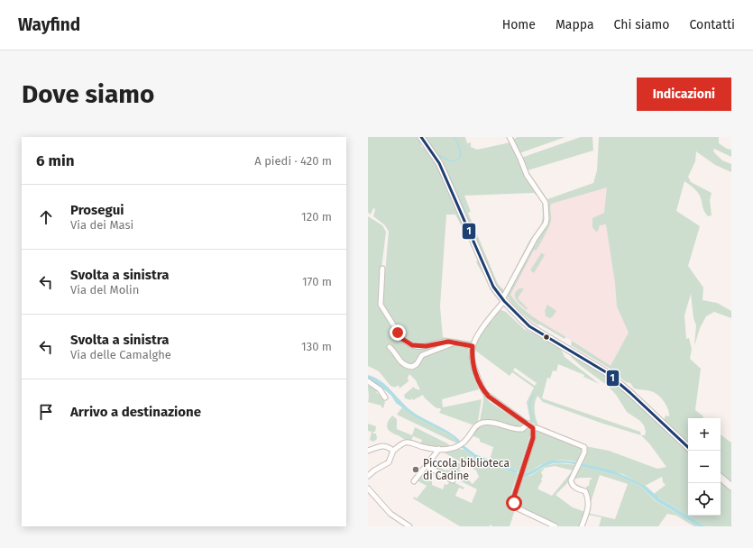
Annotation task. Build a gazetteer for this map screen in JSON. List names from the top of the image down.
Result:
{
  "places": ["Piccola biblioteca di Cadine"],
  "lines": ["transit line 1"],
  "page": {
    "header": "Wayfind",
    "nav": [
      "Home",
      "Mappa",
      "Chi siamo",
      "Contatti"
    ],
    "buttons": "Indicazioni",
    "title": "Dove siamo",
    "heading": ["6 min", "A piedi · 420 m"],
    "list": [
      ["Prosegui", "Via dei Masi", "120 m"],
      ["Svolta a sinistra", "Via del Molin", "170 m"],
      ["Svolta a sinistra", "Via delle Camalghe", "130 m"],
      "Arrivo a destinazione"
    ],
    "map_buttons": ["+", "−"]
  }
}
